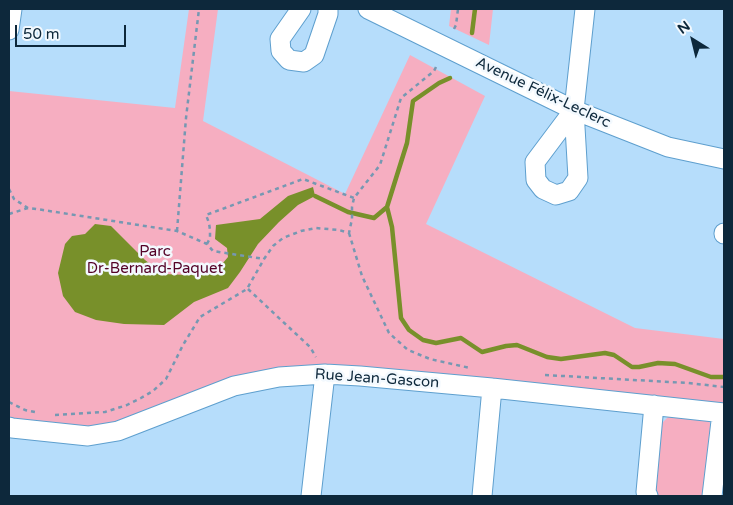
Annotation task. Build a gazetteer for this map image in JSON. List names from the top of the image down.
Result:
{
  "streets": {
    "street": ["Avenue Félix-Leclerc", "Rue Jean-Gascon"]
  },
  "parks": ["Parc Dr-Bernard-Paquet"],
  "scale_bar": "50 m",
  "north": "top left"
}
